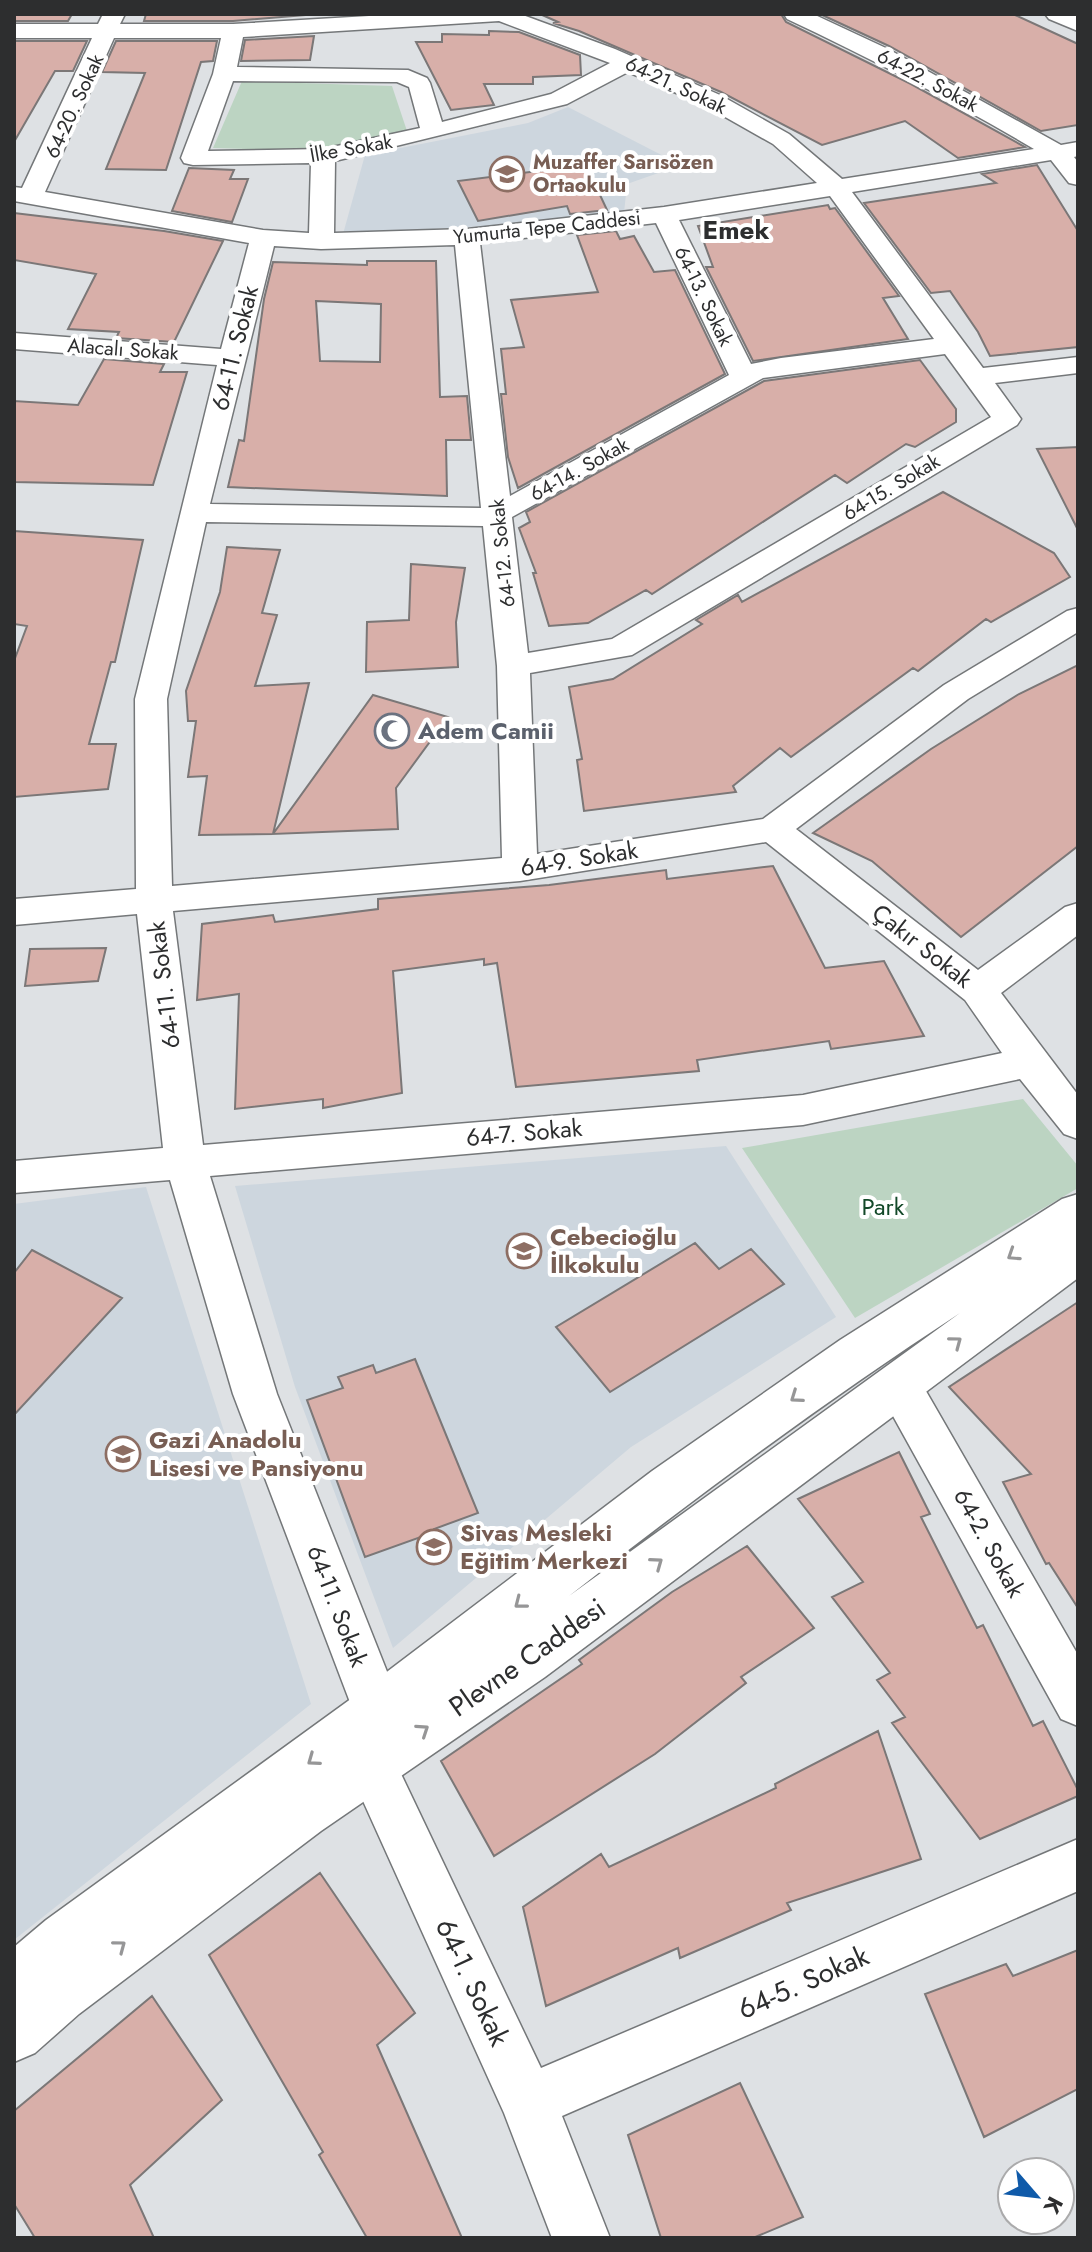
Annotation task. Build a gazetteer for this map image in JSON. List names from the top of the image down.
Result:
{
  "streets": {
    "street": [
      "64-22. Sokak",
      "64-21. Sokak",
      "64-20. Sokak",
      "İlke Sokak",
      "Yumurta Tepe Caddesi",
      "64-13. Sokak",
      "64-11. Sokak",
      "Alacalı Sokak",
      "64-14. Sokak",
      "64-15. Sokak",
      "64-12. Sokak",
      "64-9. Sokak",
      "Çakır Sokak",
      "64-7. Sokak",
      "64-2. Sokak",
      "Plevne Caddesi",
      "64-1. Sokak",
      "64-5. Sokak"
    ]
  },
  "crossings": [
    ["64-22. Sokak", "Yumurta Tepe Caddesi"],
    ["64-21. Sokak", "İlke Sokak"],
    ["64-21. Sokak", "Yumurta Tepe Caddesi"],
    ["64-21. Sokak", "64-15. Sokak"],
    ["64-20. Sokak", "Yumurta Tepe Caddesi"],
    ["Yumurta Tepe Caddesi", "64-13. Sokak"],
    ["Yumurta Tepe Caddesi", "64-11. Sokak"],
    ["Yumurta Tepe Caddesi", "64-15. Sokak"],
    ["Yumurta Tepe Caddesi", "64-12. Sokak"],
    ["64-13. Sokak", "64-14. Sokak"],
    ["64-11. Sokak", "Alacalı Sokak"],
    ["64-11. Sokak", "64-14. Sokak"],
    ["64-11. Sokak", "64-9. Sokak"],
    ["64-11. Sokak", "64-7. Sokak"],
    ["64-11. Sokak", "Plevne Caddesi"],
    ["64-11. Sokak", "64-1. Sokak"],
    ["64-14. Sokak", "64-15. Sokak"],
    ["64-14. Sokak", "64-12. Sokak"],
    ["64-15. Sokak", "64-12. Sokak"],
    ["64-12. Sokak", "64-9. Sokak"],
    ["64-9. Sokak", "Çakır Sokak"],
    ["Çakır Sokak", "64-7. Sokak"],
    ["64-2. Sokak", "Plevne Caddesi"],
    ["Plevne Caddesi", "64-1. Sokak"],
    ["64-1. Sokak", "64-5. Sokak"]
  ],
  "districts": ["Emek"],
  "parks": ["Park"],
  "places": {
    "school or university": [
      "Muzaffer Sarısözen Ortaokulu",
      "Cebecioğlu İlkokulu",
      "Gazi Anadolu Lisesi ve Pansiyonu",
      "Sivas Mesleki Eğitim Merkezi"
    ],
    "mosque": ["Adem Camii"]
  },
  "north": "bottom right"
}
